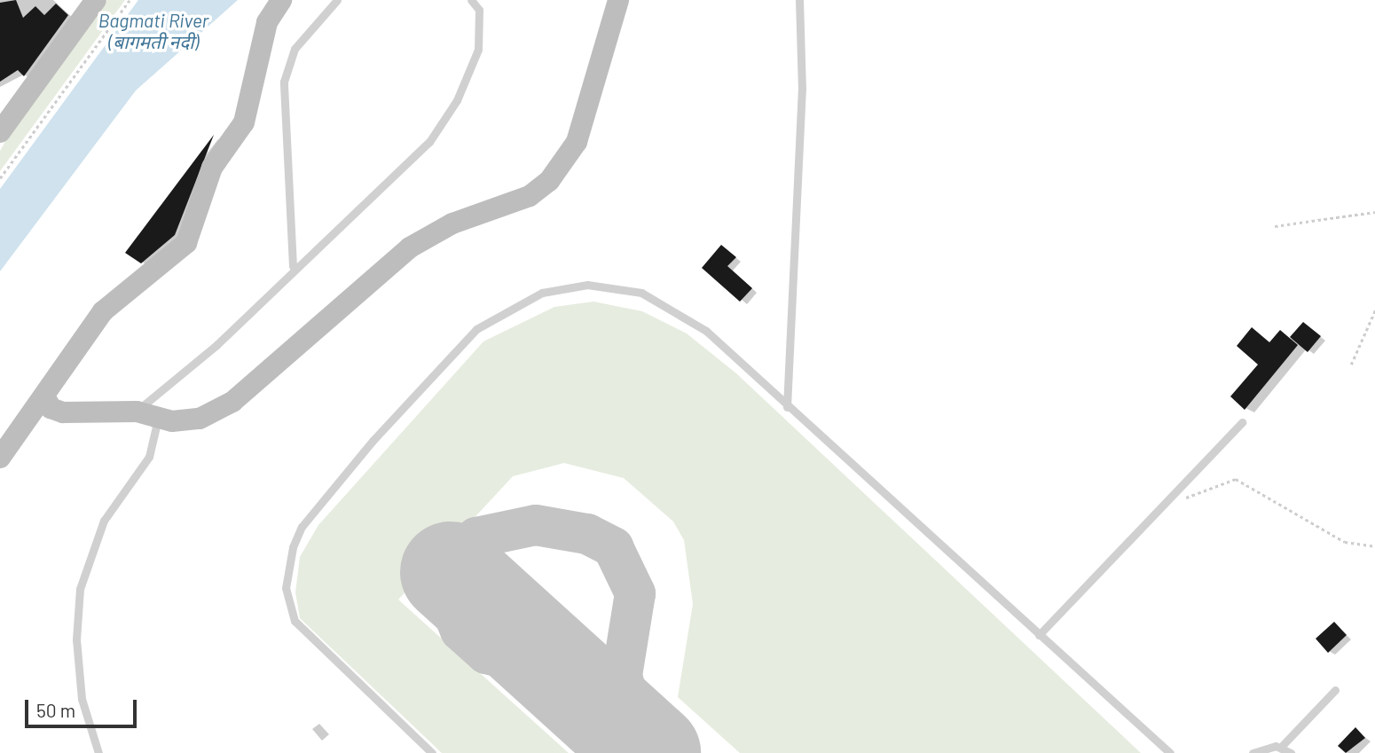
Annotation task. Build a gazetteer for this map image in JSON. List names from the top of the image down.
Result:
{
  "water": ["Bagmati River (बागमती नदी)"],
  "scale_bar": "50 m"
}
